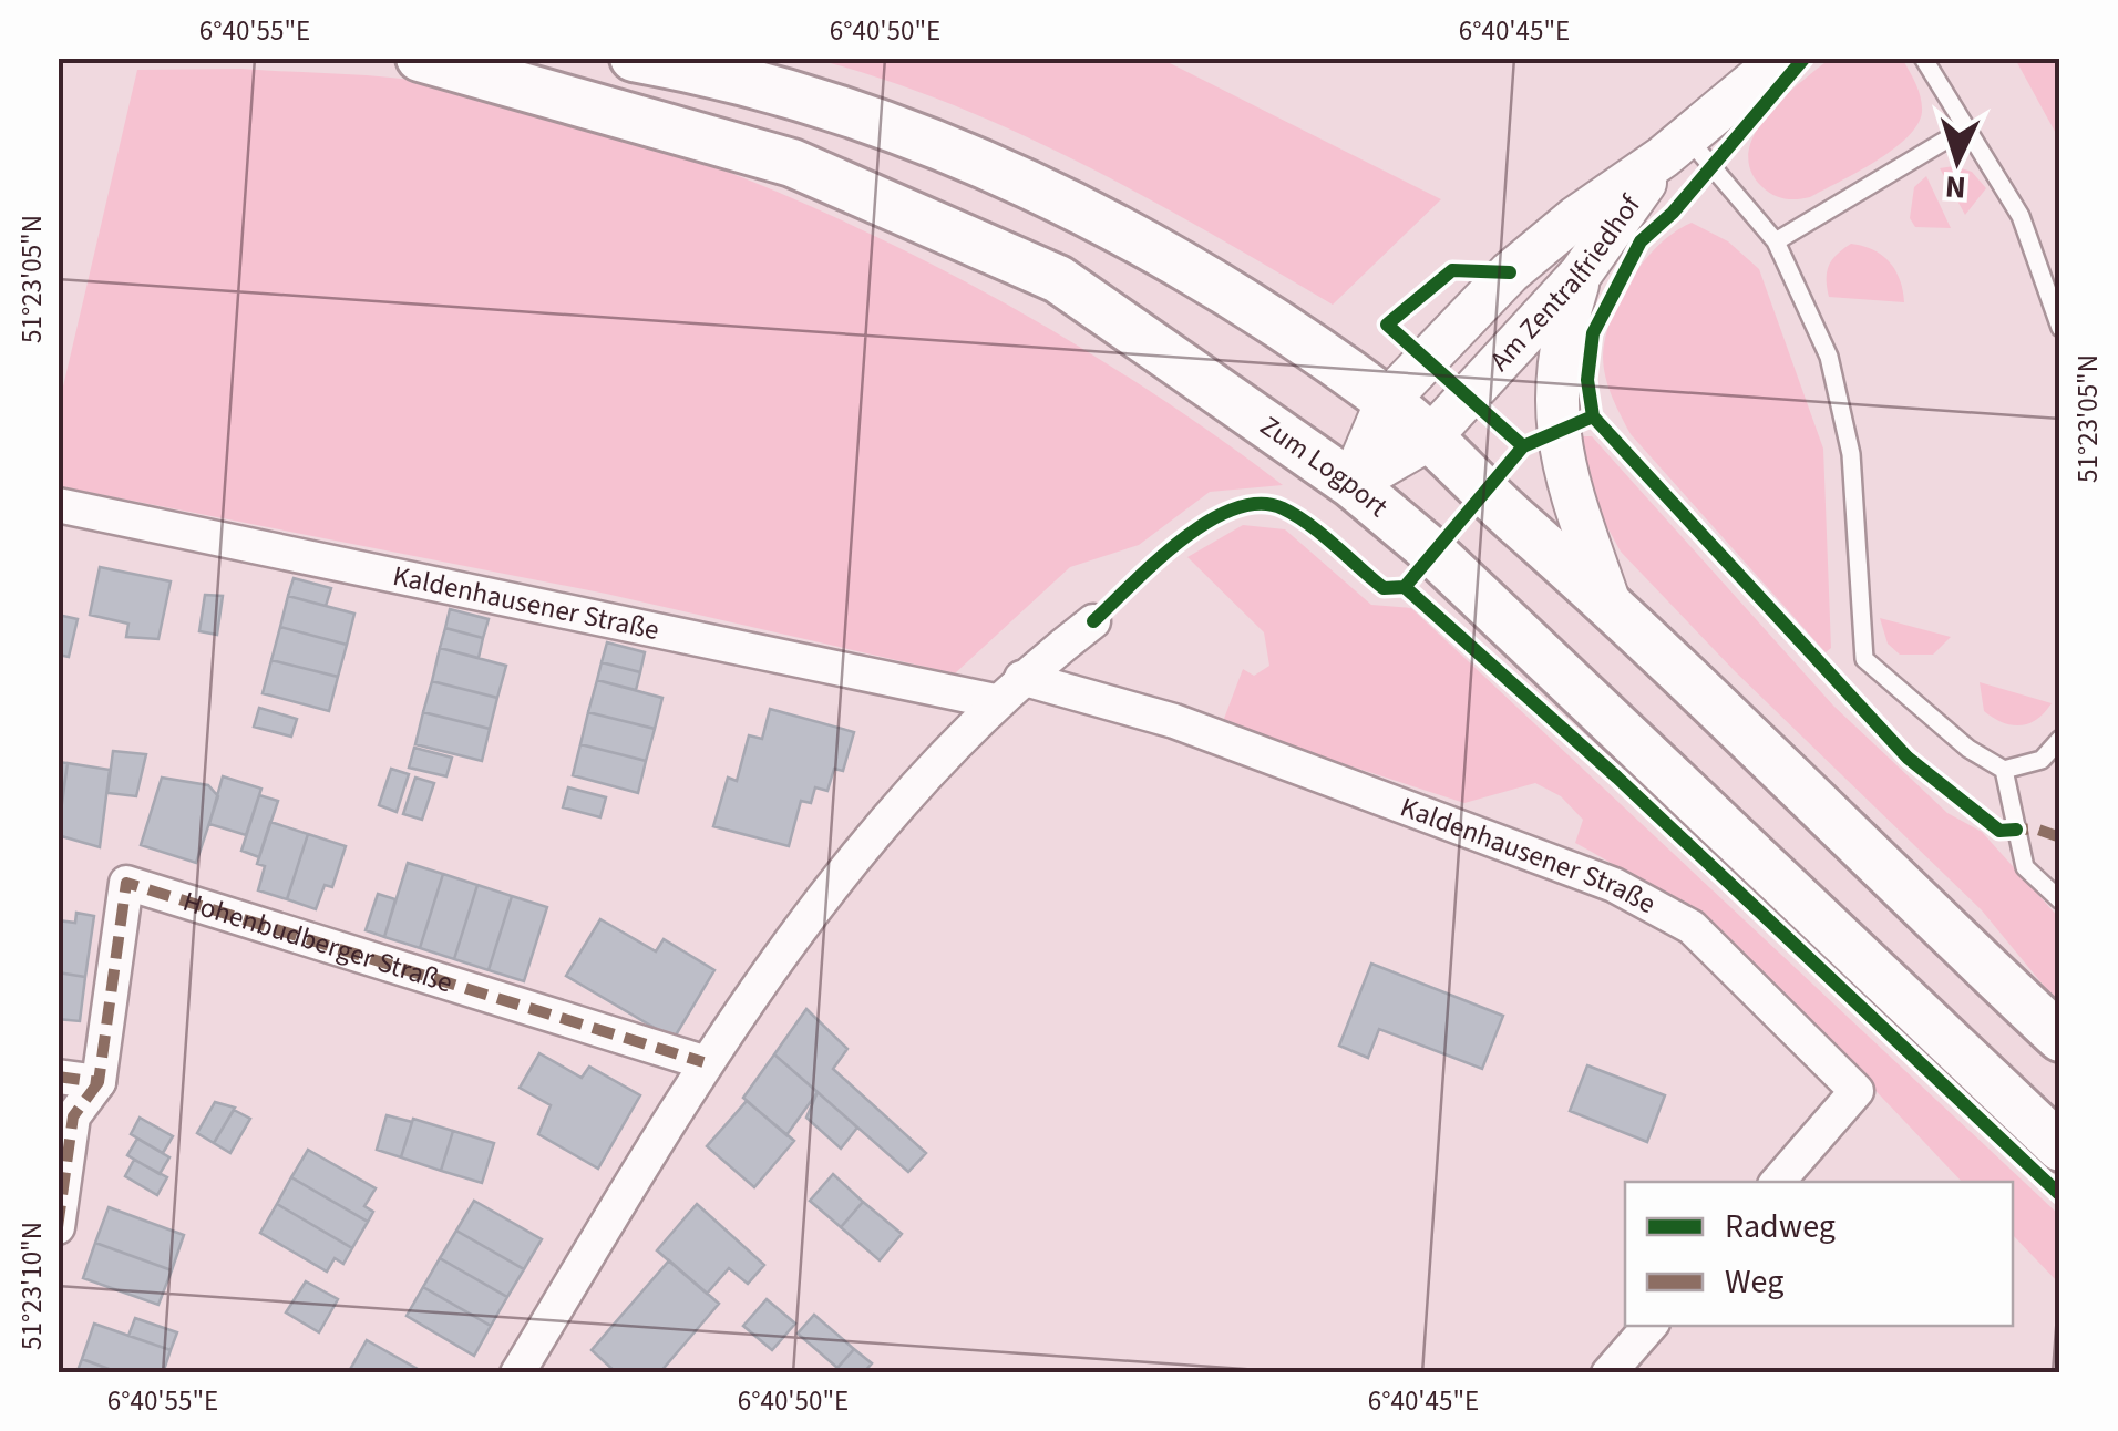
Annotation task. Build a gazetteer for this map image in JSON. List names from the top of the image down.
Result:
{
  "streets": {
    "main road": ["Zum Logport"],
    "street": ["Am Zentralfriedhof", "Kaldenhausener Straße", "Hohenbudberger Straße"]
  },
  "crossings": [
    ["Am Zentralfriedhof", "Zum Logport"]
  ],
  "legend": ["Radweg", "Weg"],
  "north": "bottom",
  "coordinates": [
    "6°40'55\"E",
    "6°40'50\"E",
    "6°40'45\"E",
    "51°23'05\"N",
    "51°23'10\"N"
  ]
}
